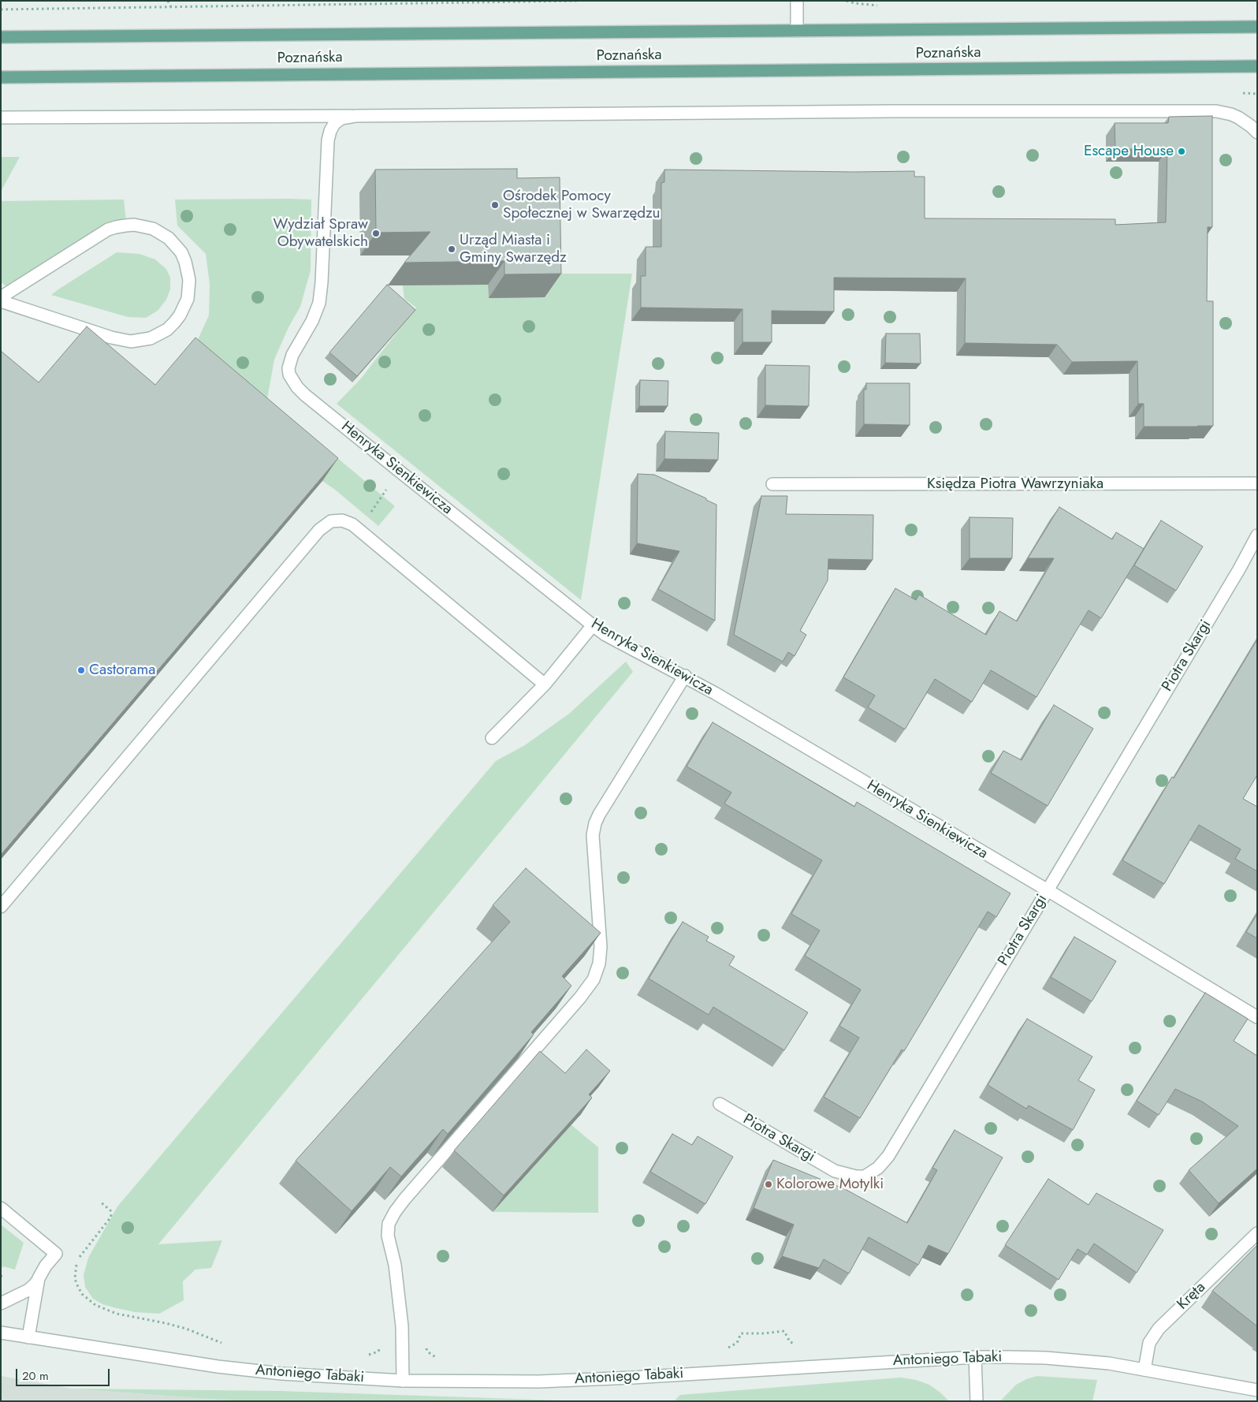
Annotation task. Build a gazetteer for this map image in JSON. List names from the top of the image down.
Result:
{
  "streets": {
    "main road": ["Poznańska"],
    "street": [
      "Henryka Sienkiewicza",
      "Księdza Piotra Wawrzyniaka",
      "Piotra Skargi",
      "Kręta",
      "Antoniego Tabaki"
    ]
  },
  "crossings": [
    ["Henryka Sienkiewicza", "Piotra Skargi"],
    ["Kręta", "Antoniego Tabaki"]
  ],
  "places": [
    "Escape House",
    "Ośrodek Pomocy Społecznej w Swarzędzu",
    "Wydział Spraw Obywatelskich",
    "Urząd Miasta i Gminy Swarzędz",
    "Castorama",
    "Kolorowe Motylki"
  ],
  "scale_bar": "20 m"
}
